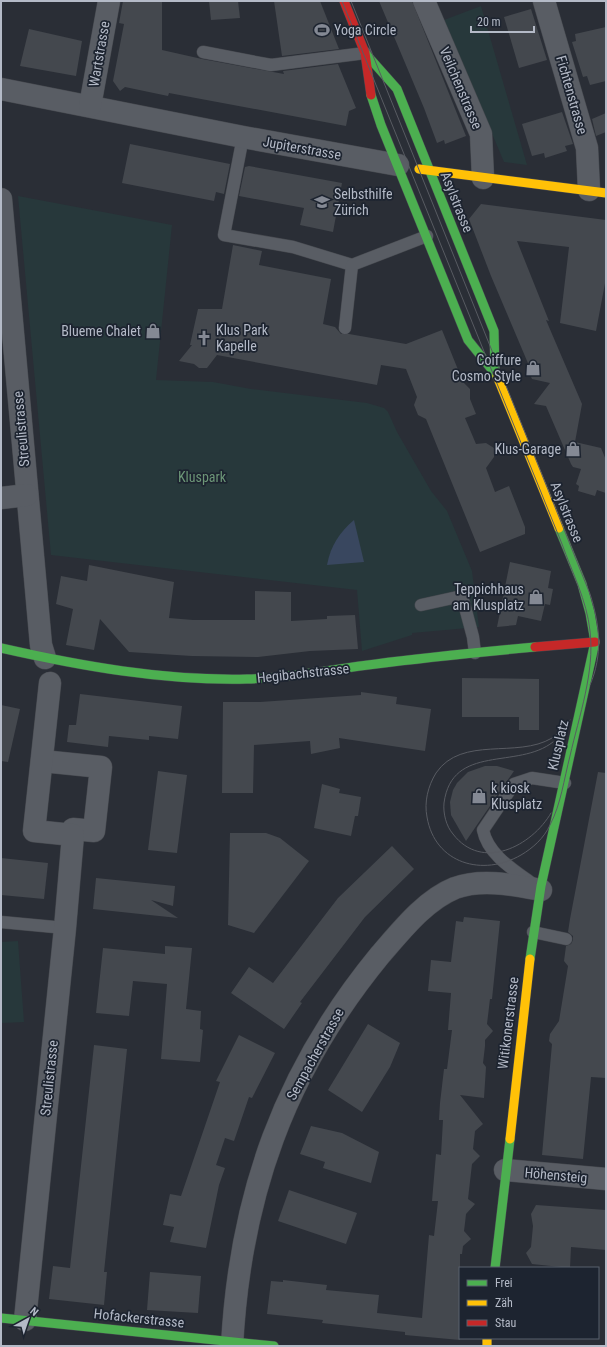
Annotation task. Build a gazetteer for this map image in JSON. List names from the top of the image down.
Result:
{
  "streets": {
    "main road": [
      "Jupiterstrasse",
      "Asylstrasse",
      "Hegibachstrasse",
      "Klusplatz",
      "Witikonerstrasse",
      "Hofackerstrasse"
    ],
    "street": [
      "Wartstrasse",
      "Veilchenstrasse",
      "Fichtenstrasse",
      "Streulistrasse",
      "Sempacherstrasse",
      "Höhensteig"
    ]
  },
  "crossings": [
    ["Wartstrasse", "Jupiterstrasse"],
    ["Veilchenstrasse", "Jupiterstrasse"],
    ["Fichtenstrasse", "Jupiterstrasse"],
    ["Jupiterstrasse", "Asylstrasse"],
    ["Asylstrasse", "Hegibachstrasse"],
    ["Asylstrasse", "Klusplatz"],
    ["Streulistrasse", "Hegibachstrasse"],
    ["Streulistrasse", "Hofackerstrasse"],
    ["Hegibachstrasse", "Klusplatz"],
    ["Klusplatz", "Witikonerstrasse"],
    ["Klusplatz", "Sempacherstrasse"],
    ["Witikonerstrasse", "Sempacherstrasse"],
    ["Witikonerstrasse", "Höhensteig"],
    ["Sempacherstrasse", "Hofackerstrasse"]
  ],
  "parks": ["Kluspark"],
  "places": {
    "sports": ["Yoga Circle"],
    "school or university": ["Selbsthilfe Zürich"],
    "shop": [
      "Blueme Chalet",
      "Coiffure Cosmo Style",
      "Klus-Garage",
      "Teppichhaus am Klusplatz",
      "k kiosk Klusplatz"
    ],
    "church": ["Klus Park Kapelle"]
  },
  "legend": ["Frei", "Zäh", "Stau"],
  "scale_bar": "20 m",
  "north": "top right"
}
